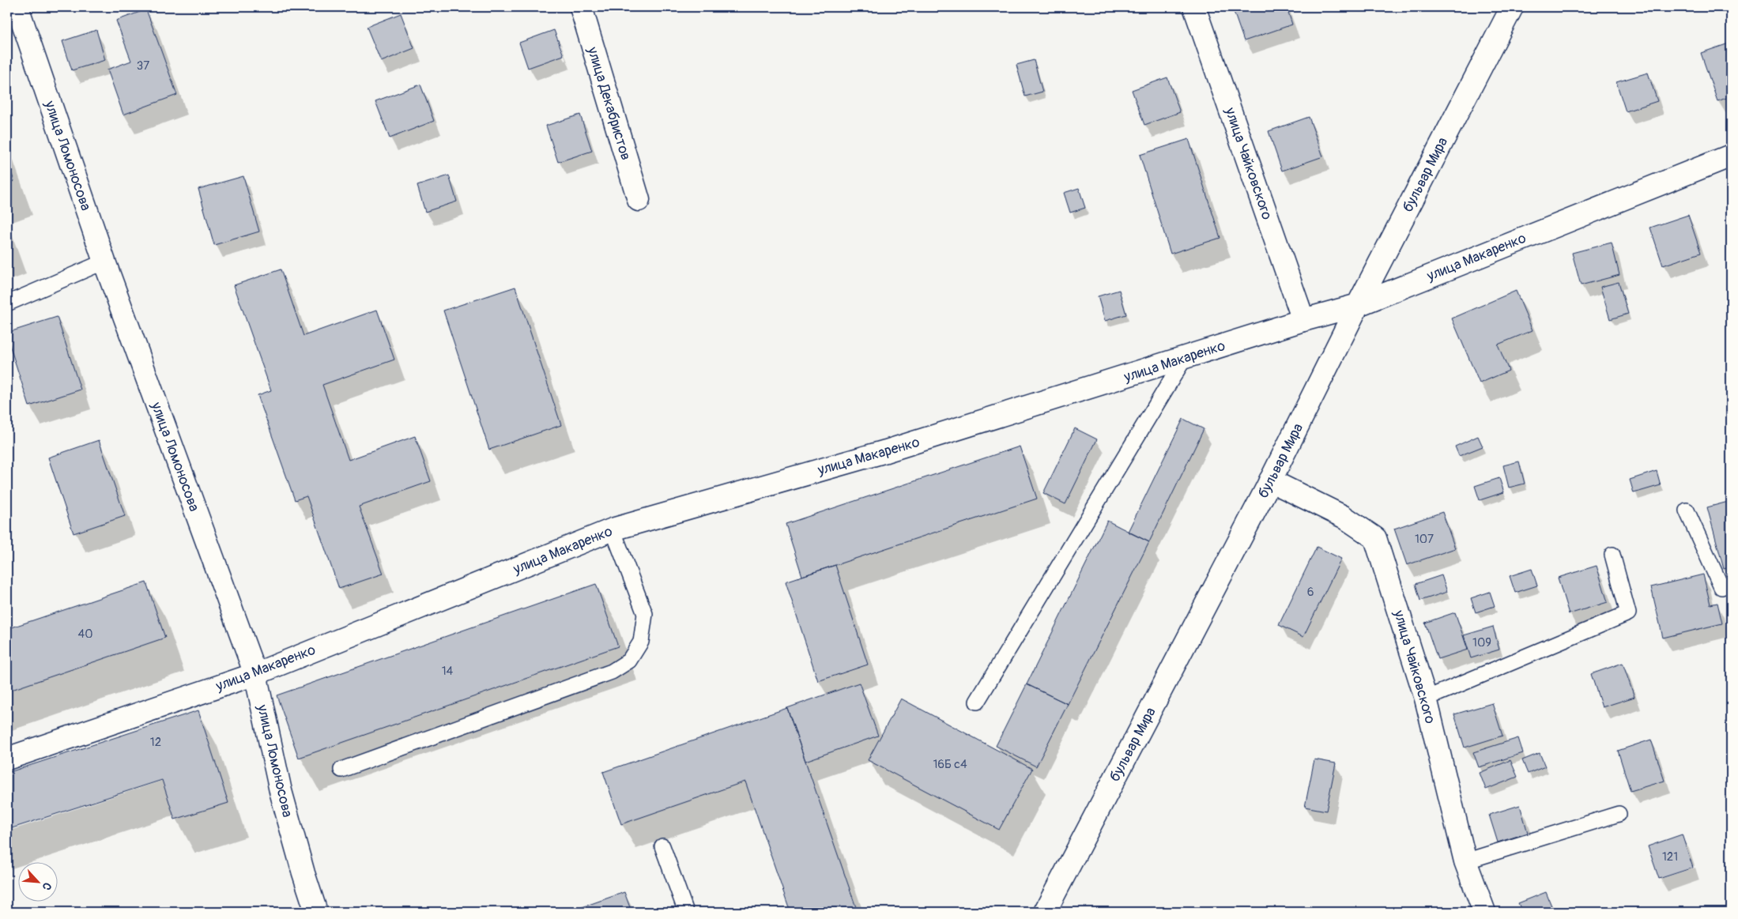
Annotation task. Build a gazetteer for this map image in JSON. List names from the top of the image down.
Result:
{
  "streets": {
    "street": [
      "улица Декабристов",
      "улица Ломоносова",
      "улица Чайковского",
      "бульвар Мира",
      "улица Макаренко"
    ]
  },
  "crossings": [
    ["улица Ломоносова", "улица Макаренко"],
    ["улица Чайковского", "бульвар Мира"],
    ["улица Чайковского", "улица Макаренко"],
    ["бульвар Мира", "улица Макаренко"]
  ],
  "house_numbers": [
    "37",
    "107",
    "6",
    "40",
    "109",
    "14",
    "12",
    "16Б с4",
    "121"
  ],
  "north": "bottom right"
}
